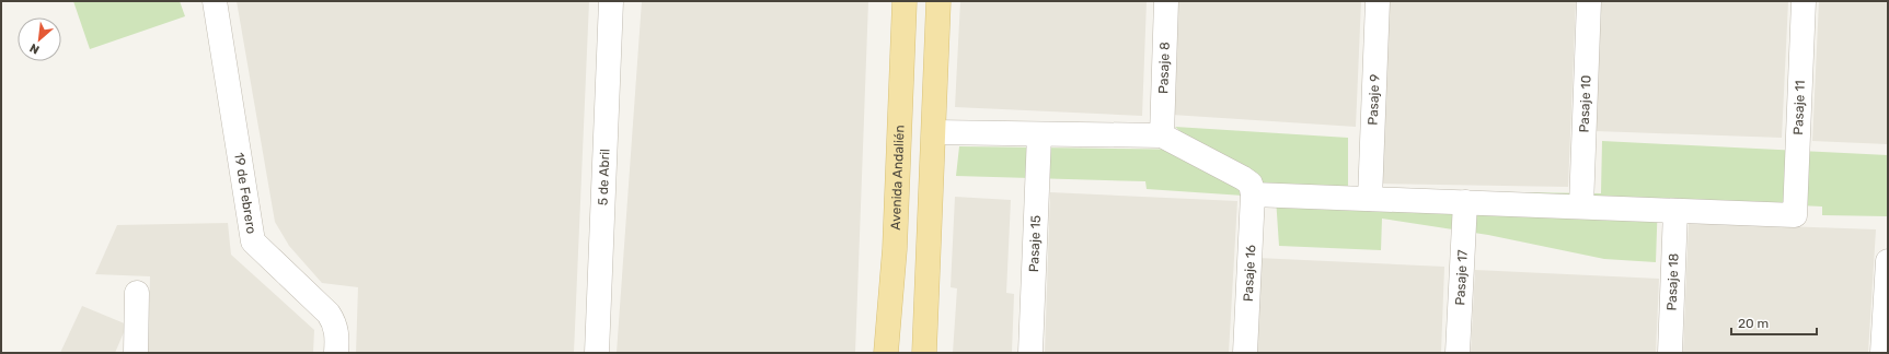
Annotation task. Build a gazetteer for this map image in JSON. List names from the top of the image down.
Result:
{
  "streets": {
    "main road": ["Avenida Andalién"],
    "street": [
      "Pasaje 8",
      "Pasaje 9",
      "Pasaje 10",
      "Pasaje 11",
      "5 de Abril",
      "19 de Febrero",
      "Pasaje 15",
      "Pasaje 16",
      "Pasaje 17",
      "Pasaje 18"
    ]
  },
  "crossings": [
    ["Pasaje 11", "Pasaje 18"]
  ],
  "scale_bar": "20 m",
  "north": "bottom left"
}
